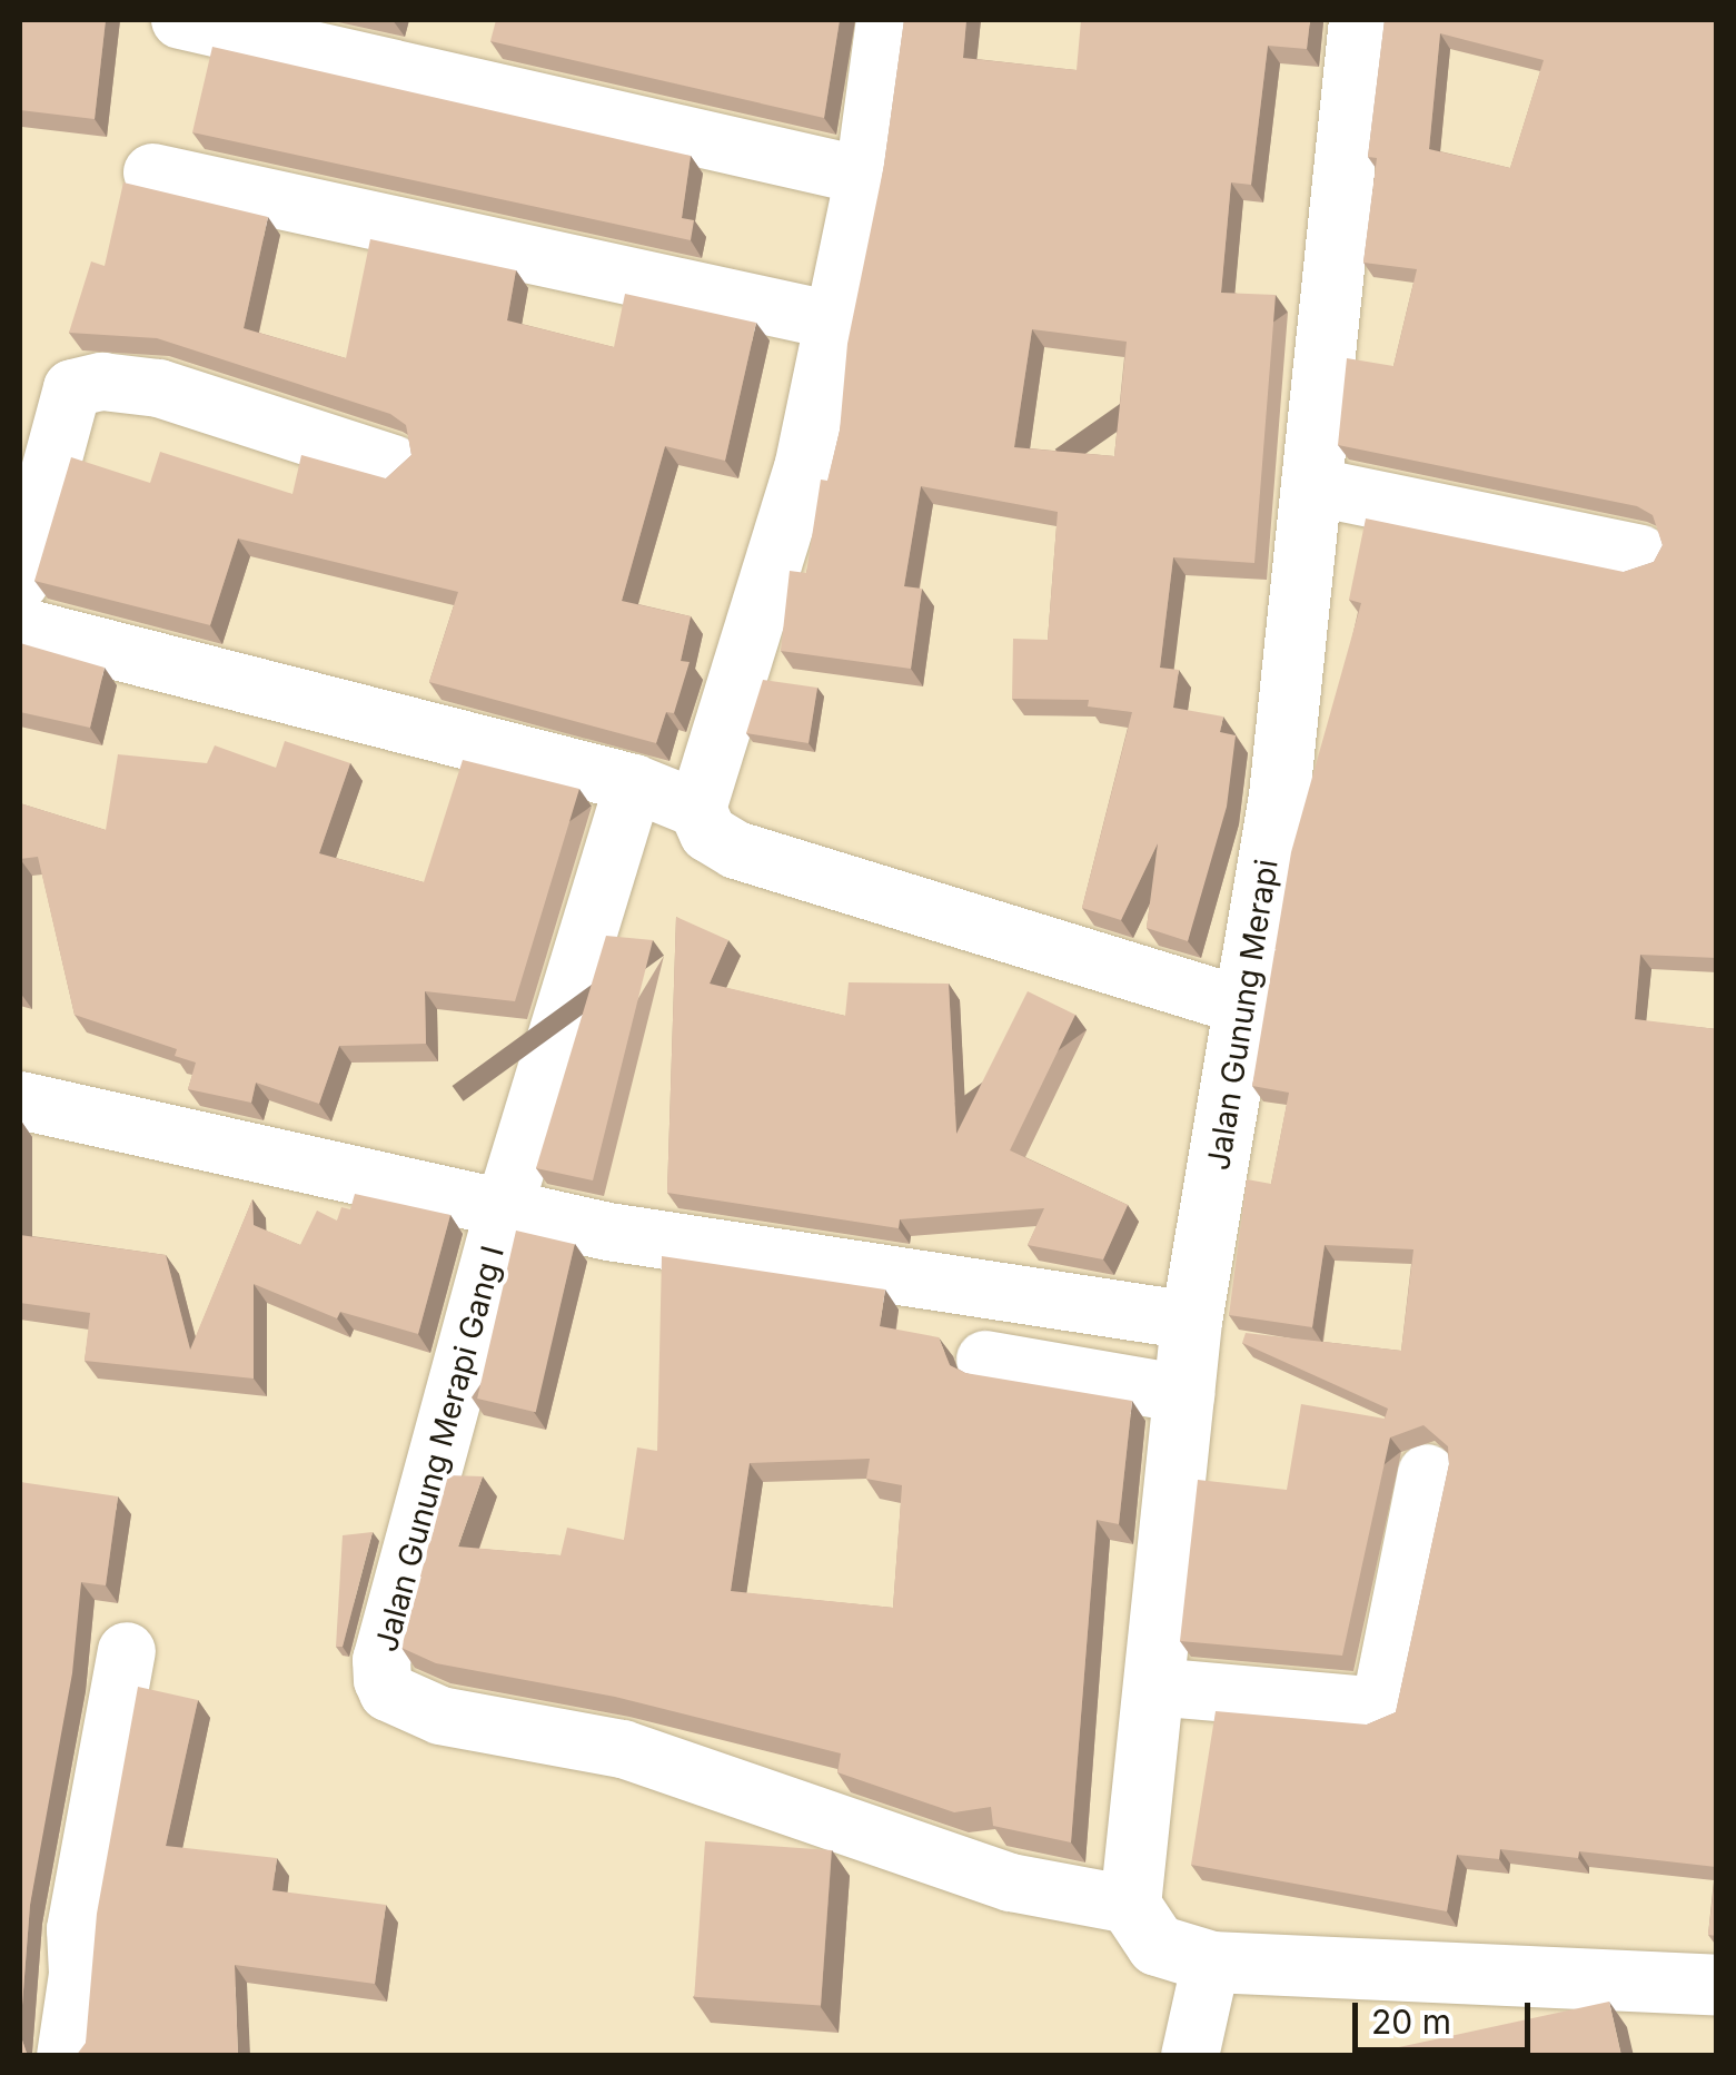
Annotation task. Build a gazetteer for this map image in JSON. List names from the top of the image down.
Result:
{
  "streets": {
    "main road": ["Jalan Gunung Merapi"],
    "street": ["Jalan Gunung Merapi Gang I"]
  },
  "crossings": [
    ["Jalan Gunung Merapi", "Jalan Gunung Merapi Gang I"]
  ],
  "scale_bar": "20 m"
}
